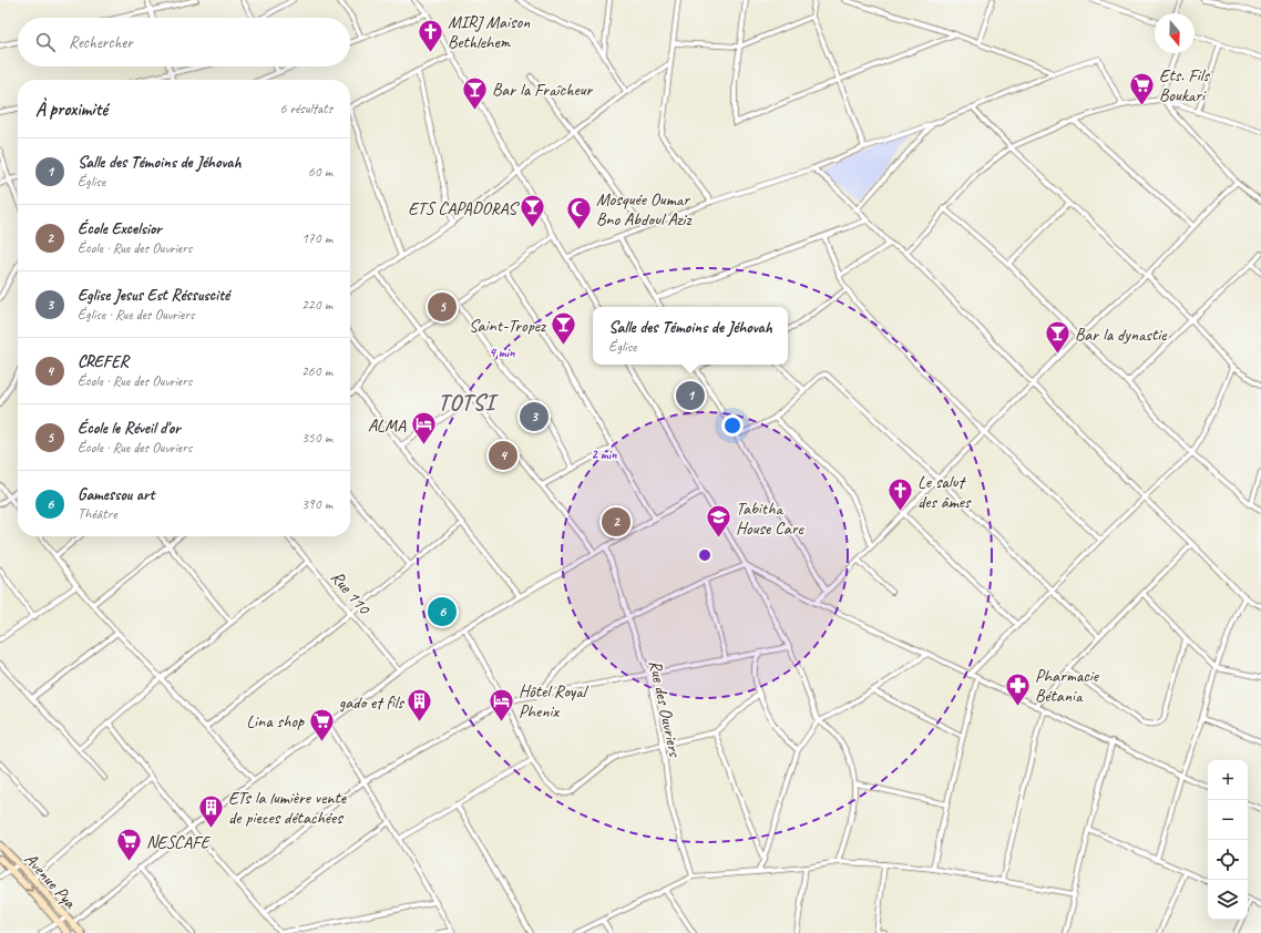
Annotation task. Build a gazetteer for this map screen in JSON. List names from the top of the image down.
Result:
{
  "streets": {
    "main road": ["Avenue Pya"],
    "street": ["Rue 110", "Rue des Ouvriers"]
  },
  "districts": ["TOTSI"],
  "places": {
    "church": ["MIRJ Maison Bethlehem", "Le salut des âmes"],
    "supermarket": ["Ets. Fils Boukari", "Lina shop", "NESCAFE"],
    "bar": [
      "Bar la Fraîcheur",
      "ETS CAPADORAS",
      "Saint-Tropez",
      "Bar la dynastie"
    ],
    "mosque": ["Mosquée Oumar Bno Abdoul Aziz"],
    "hotel": ["ALMA", "Hôtel Royal Phenix"],
    "school or university": ["Tabitha House Care"],
    "pharmacy": ["Pharmacie Bétania"],
    "building": ["gado et fils", "ETs la lumière vente de pieces détachées"]
  },
  "north": "bottom",
  "page": {
    "search": "Rechercher",
    "heading": ["À proximité", "6 résultats"],
    "list": [
      {
        "mark": "1",
        "name": "Salle des Témoins de Jéhovah",
        "note": "Église",
        "value": "60 m"
      },
      {
        "mark": "2",
        "name": "École Excelsior",
        "note": "École · Rue des Ouvriers",
        "value": "170 m"
      },
      {
        "mark": "3",
        "name": "Eglise Jesus Est Réssuscité",
        "note": "Église · Rue des Ouvriers",
        "value": "220 m"
      },
      {
        "mark": "4",
        "name": "CREFER",
        "note": "École · Rue des Ouvriers",
        "value": "260 m"
      },
      {
        "mark": "5",
        "name": "École le Réveil d'or",
        "note": "École · Rue des Ouvriers",
        "value": "350 m"
      },
      {
        "mark": "6",
        "name": "Gamessou art",
        "note": "Théâtre",
        "value": "390 m"
      }
    ],
    "pins": [
      "5",
      "1",
      "3",
      "4",
      "2",
      "6"
    ],
    "popup": ["Salle des Témoins de Jéhovah", "Église"],
    "map_buttons": ["+", "−"]
  },
  "rings": ["4 min", "2 min"]
}
